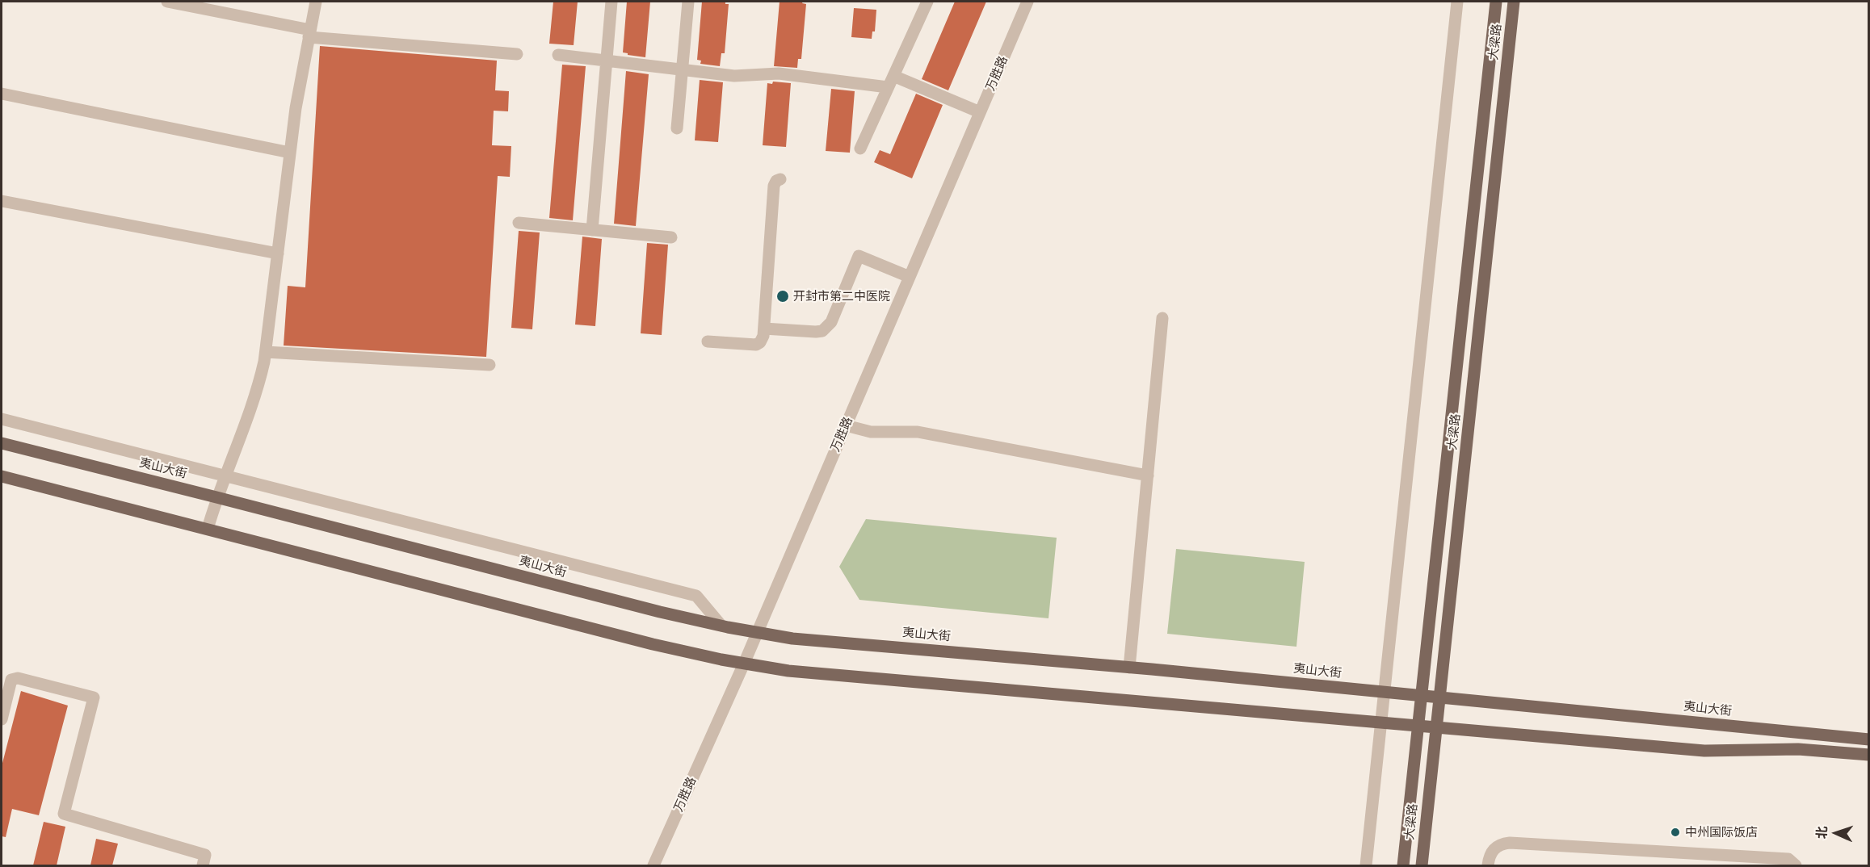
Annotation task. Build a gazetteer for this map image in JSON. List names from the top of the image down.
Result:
{
  "streets": {
    "main road": ["大梁路", "夷山大街"],
    "street": ["万胜路"]
  },
  "crossings": [
    ["大梁路", "夷山大街"],
    ["万胜路", "夷山大街"]
  ],
  "places": ["开封市第二中医院", "中州国际饭店"],
  "north": "left"
}
